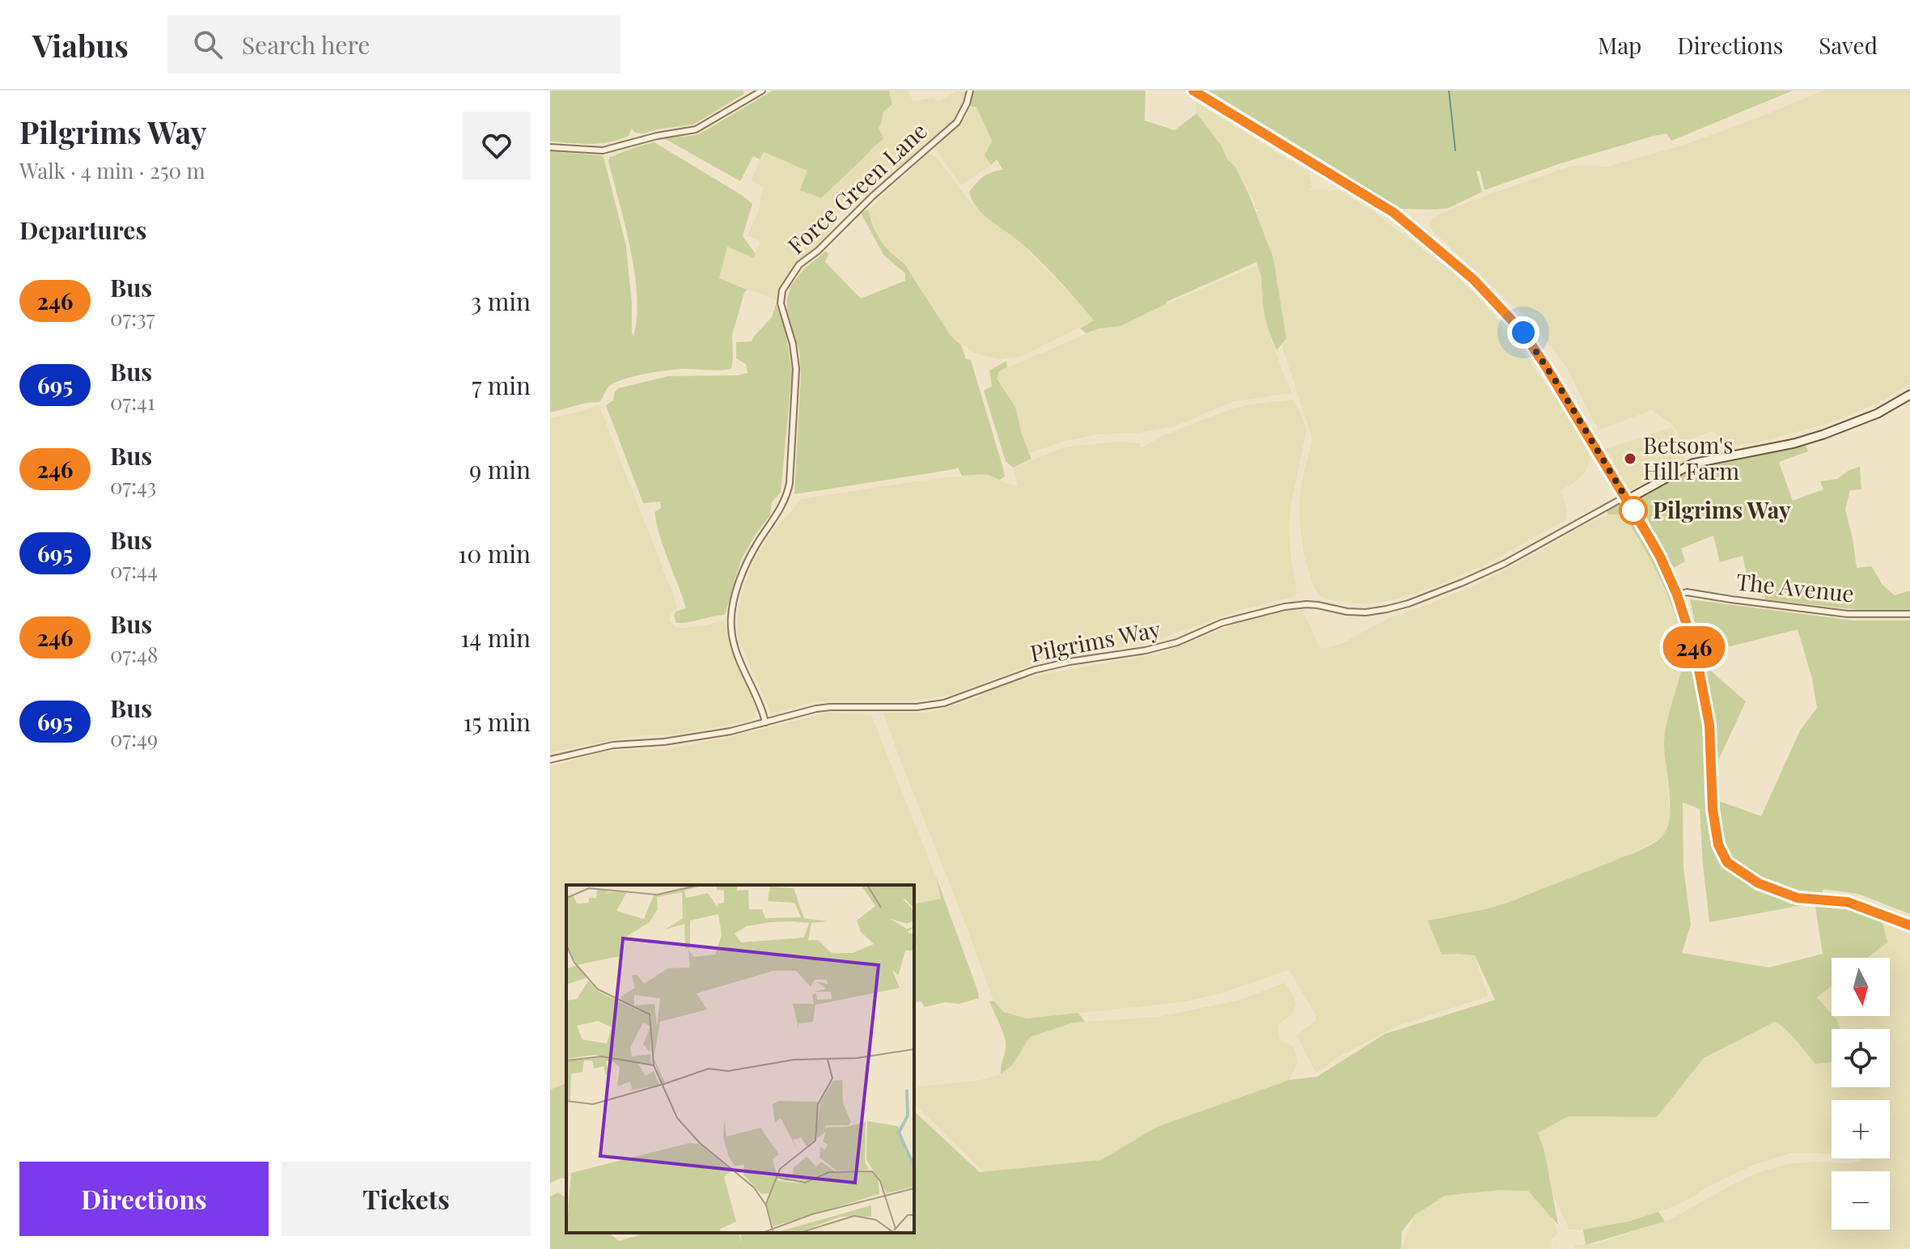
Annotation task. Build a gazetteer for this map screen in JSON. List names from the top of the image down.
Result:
{
  "streets": {
    "street": ["Force Green Lane", "The Avenue", "Pilgrims Way"]
  },
  "crossings": [
    ["Force Green Lane", "Pilgrims Way"]
  ],
  "places": ["Betsom's Hill Farm", "Pilgrims Way"],
  "lines": ["bus line 246"],
  "north": "bottom",
  "page": {
    "header": "Viabus",
    "search": "Search here",
    "nav": ["Map", "Directions", "Saved"],
    "heading": [
      ["Pilgrims Way", "Walk · 4 min · 250 m"],
      "Departures"
    ],
    "on_map": "246",
    "list": [
      {
        "mark": "246",
        "name": "Bus",
        "note": "07:37",
        "value": "3 min"
      },
      {
        "mark": "695",
        "name": "Bus",
        "note": "07:41",
        "value": "7 min"
      },
      {
        "mark": "246",
        "name": "Bus",
        "note": "07:43",
        "value": "9 min"
      },
      {
        "mark": "695",
        "name": "Bus",
        "note": "07:44",
        "value": "10 min"
      },
      {
        "mark": "246",
        "name": "Bus",
        "note": "07:48",
        "value": "14 min"
      },
      {
        "mark": "695",
        "name": "Bus",
        "note": "07:49",
        "value": "15 min"
      }
    ],
    "map_buttons": ["+", "−"],
    "buttons": ["Directions", "Tickets"]
  }
}
